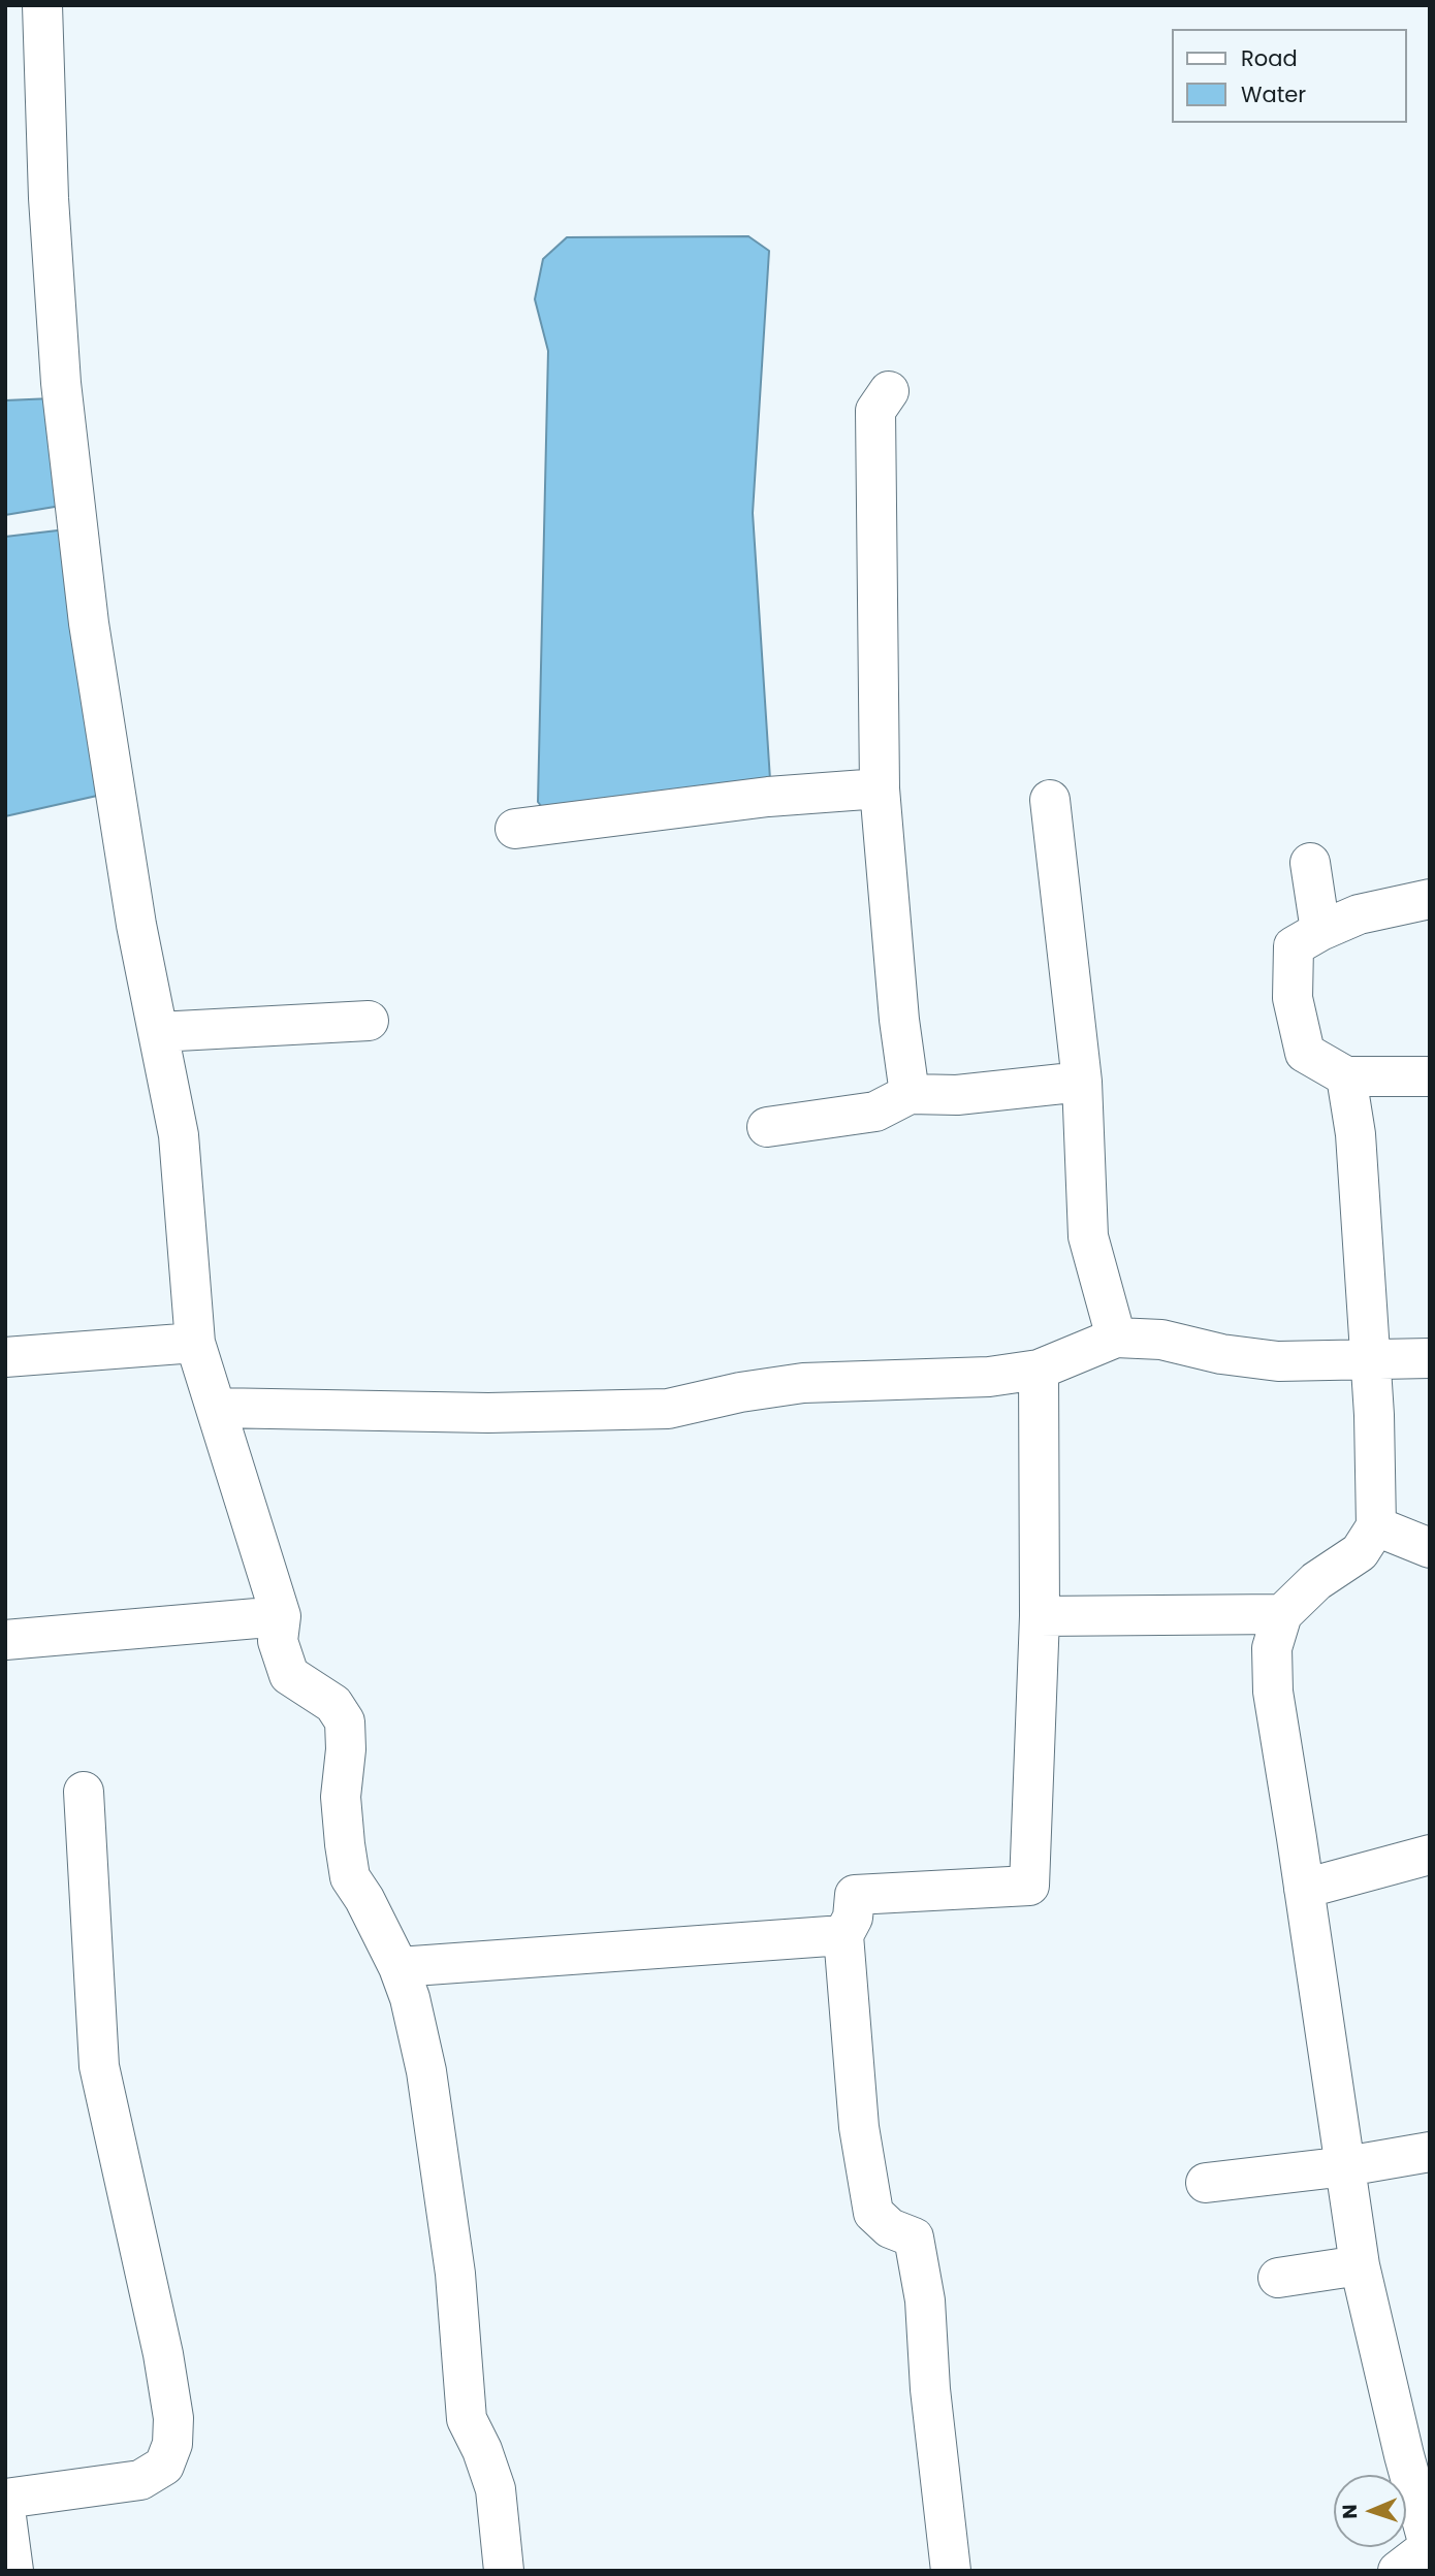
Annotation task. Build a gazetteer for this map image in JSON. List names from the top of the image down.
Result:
{
  "legend": ["Road", "Water"],
  "north": "left"
}
